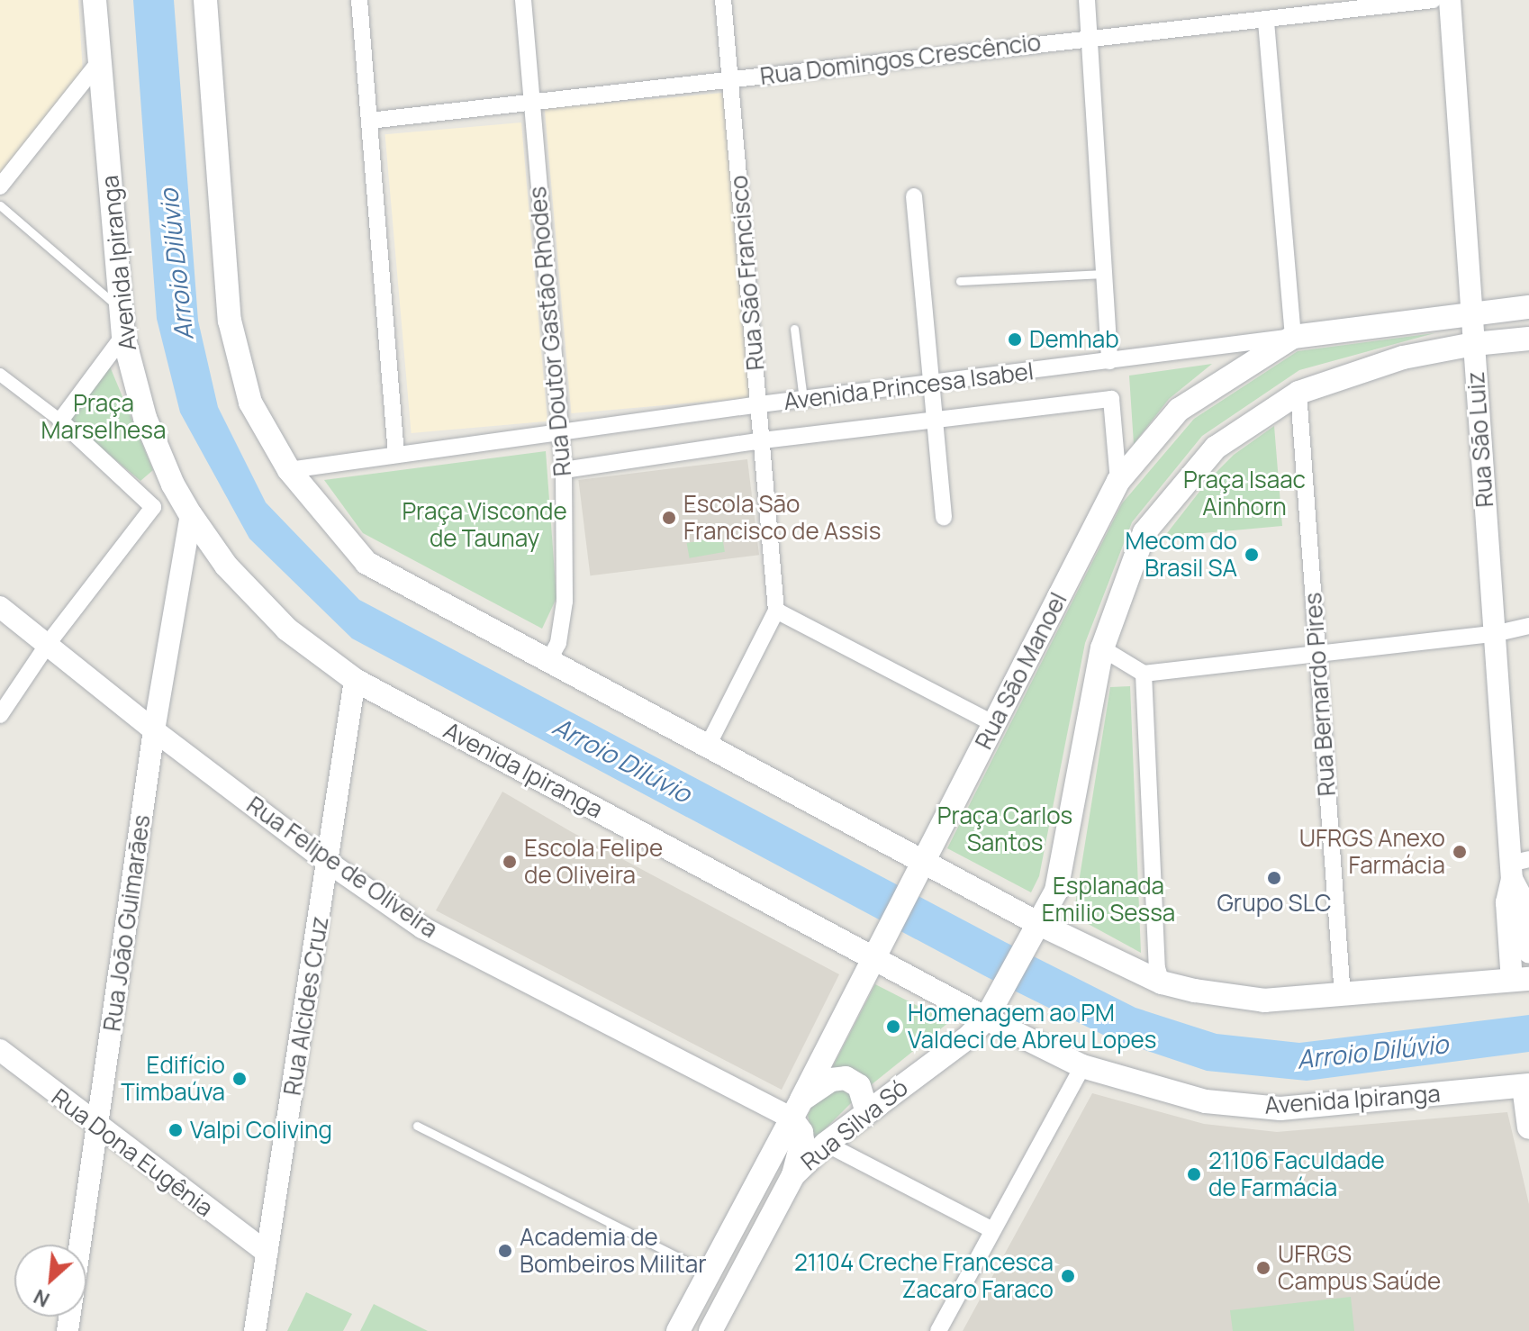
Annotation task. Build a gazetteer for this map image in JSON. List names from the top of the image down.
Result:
{
  "streets": {
    "main road": [
      "Avenida Ipiranga",
      "Avenida Princesa Isabel",
      "Rua São Manoel",
      "Rua Silva Só"
    ],
    "street": [
      "Rua Domingos Crescêncio",
      "Rua São Francisco",
      "Rua Doutor Gastão Rhodes",
      "Rua São Luiz",
      "Rua Bernardo Pires",
      "Rua Felipe de Oliveira",
      "Rua João Guimarães",
      "Rua Alcides Cruz",
      "Rua Dona Eugênia"
    ]
  },
  "crossings": [
    ["Rua Domingos Crescêncio", "Rua São Francisco"],
    ["Rua Domingos Crescêncio", "Rua Doutor Gastão Rhodes"],
    ["Avenida Ipiranga", "Rua João Guimarães"],
    ["Avenida Ipiranga", "Rua Alcides Cruz"],
    ["Avenida Ipiranga", "Rua Silva Só"],
    ["Rua São Francisco", "Avenida Princesa Isabel"],
    ["Rua Doutor Gastão Rhodes", "Avenida Princesa Isabel"],
    ["Avenida Princesa Isabel", "Rua São Luiz"],
    ["Avenida Princesa Isabel", "Rua São Manoel"],
    ["Rua São Manoel", "Rua Silva Só"],
    ["Rua Felipe de Oliveira", "Rua João Guimarães"],
    ["Rua Felipe de Oliveira", "Rua Alcides Cruz"],
    ["Rua Felipe de Oliveira", "Rua Silva Só"],
    ["Rua João Guimarães", "Rua Dona Eugênia"],
    ["Rua Alcides Cruz", "Rua Dona Eugênia"]
  ],
  "water": ["Arroio Dilúvio"],
  "parks": [
    "Praça Marselhesa",
    "Praça Isaac Ainhorn",
    "Praça Visconde de Taunay",
    "Praça Carlos Santos",
    "Esplanada Emilio Sessa"
  ],
  "places": [
    "Demhab",
    "Escola São Francisco de Assis",
    "Mecom do Brasil SA",
    "UFRGS Anexo Farmácia",
    "Escola Felipe de Oliveira",
    "Grupo SLC",
    "Homenagem ao PM Valdeci de Abreu Lopes",
    "Edifício Timbaúva",
    "Valpi Coliving",
    "21106 Faculdade de Farmácia",
    "Academia de Bombeiros Militar",
    "UFRGS Campus Saúde",
    "21104 Creche Francesca Zacaro Faraco"
  ],
  "north": "bottom left"
}
